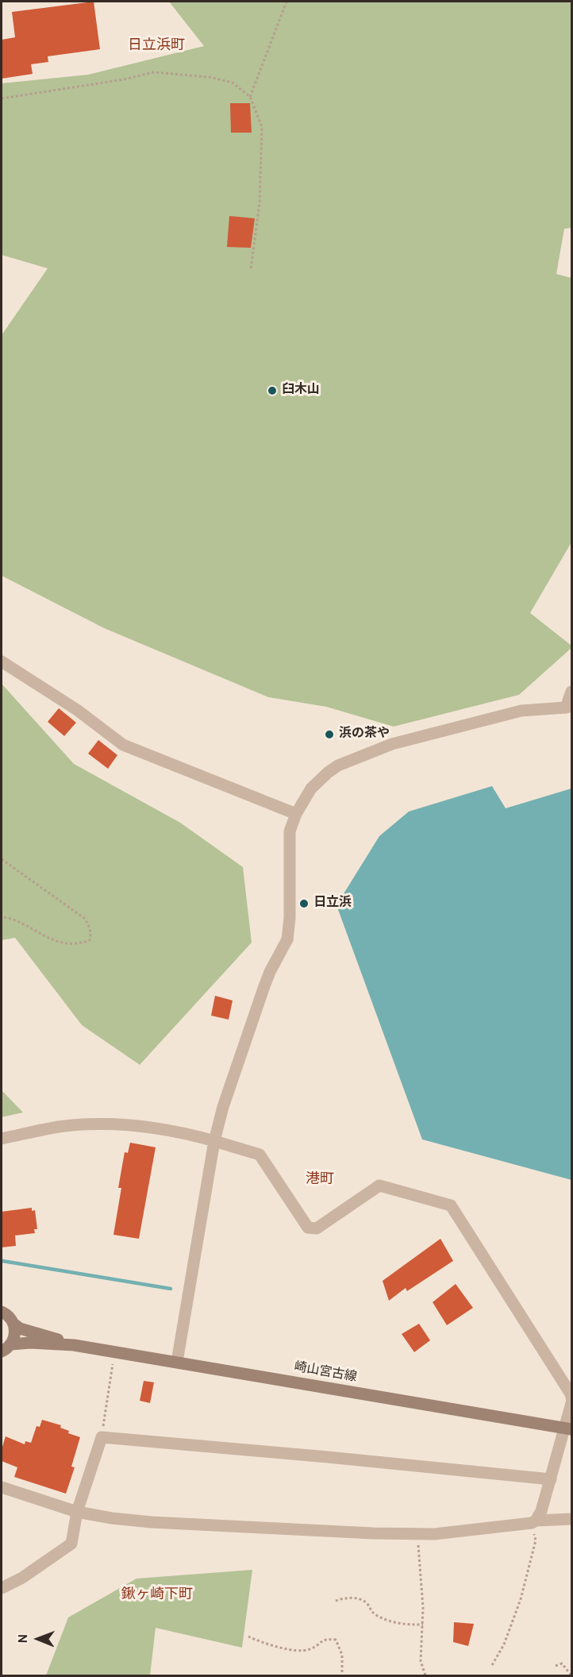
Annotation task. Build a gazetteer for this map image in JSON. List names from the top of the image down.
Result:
{
  "streets": {
    "main road": ["崎山宮古線"]
  },
  "districts": ["日立浜町", "港町", "鍬ヶ崎下町"],
  "places": ["臼木山", "浜の茶や", "日立浜"],
  "north": "left"
}
